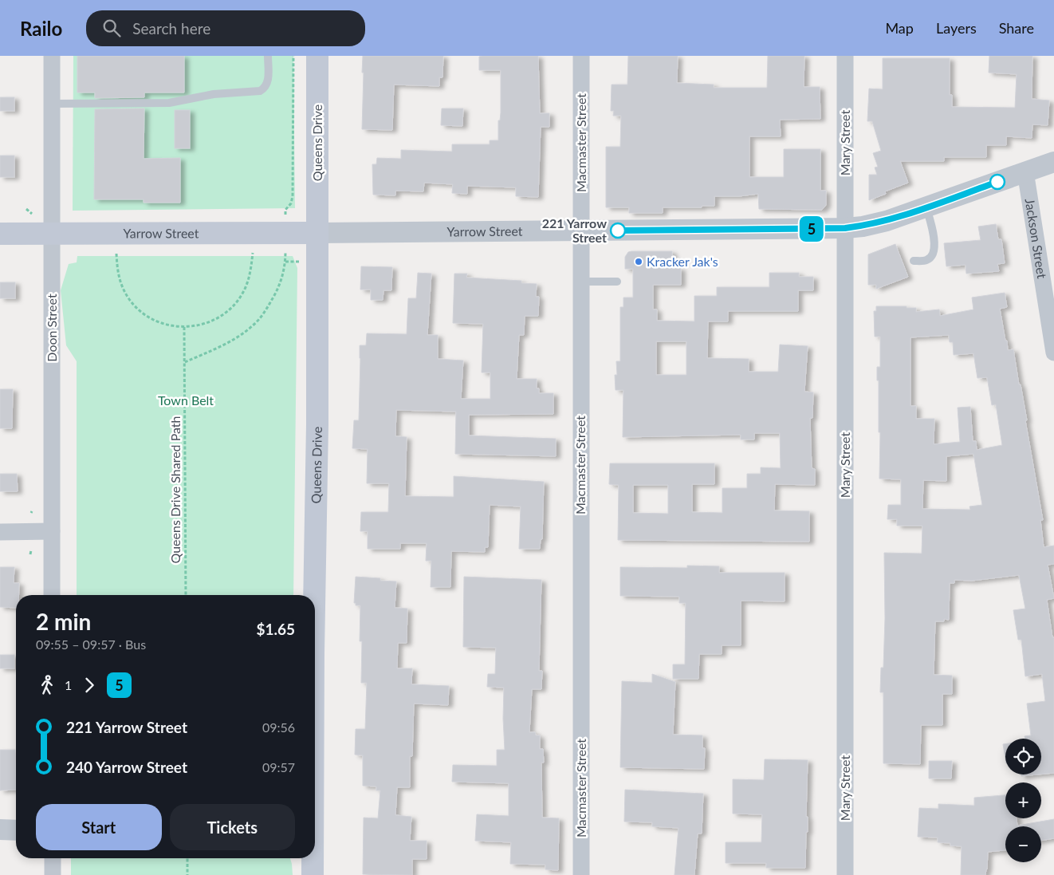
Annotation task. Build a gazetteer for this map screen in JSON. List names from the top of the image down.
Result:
{
  "streets": {
    "main road": ["Queens Drive", "Yarrow Street"],
    "street": [
      "Macmaster Street",
      "Mary Street",
      "Jackson Street",
      "Doon Street"
    ],
    "path": ["Queens Drive Shared Path"]
  },
  "crossings": [
    ["Queens Drive", "Yarrow Street"],
    ["Macmaster Street", "Yarrow Street"],
    ["Mary Street", "Yarrow Street"],
    ["Yarrow Street", "Jackson Street"],
    ["Yarrow Street", "Doon Street"]
  ],
  "parks": ["Town Belt"],
  "places": ["221 Yarrow Street", "Kracker Jak's"],
  "lines": ["bus line 5"],
  "page": {
    "header": "Railo",
    "search": "Search here",
    "nav": ["Map", "Layers", "Share"],
    "on_map": "5",
    "heading": ["2 min", "09:55 – 09:57 · Bus", "$1.65"],
    "legs": ["1", "5"],
    "list": [
      {
        "name": "221 Yarrow Street",
        "value": "09:56"
      },
      {
        "name": "240 Yarrow Street",
        "value": "09:57"
      }
    ],
    "map_buttons": ["+", "−"],
    "buttons": ["Start", "Tickets"]
  }
}
